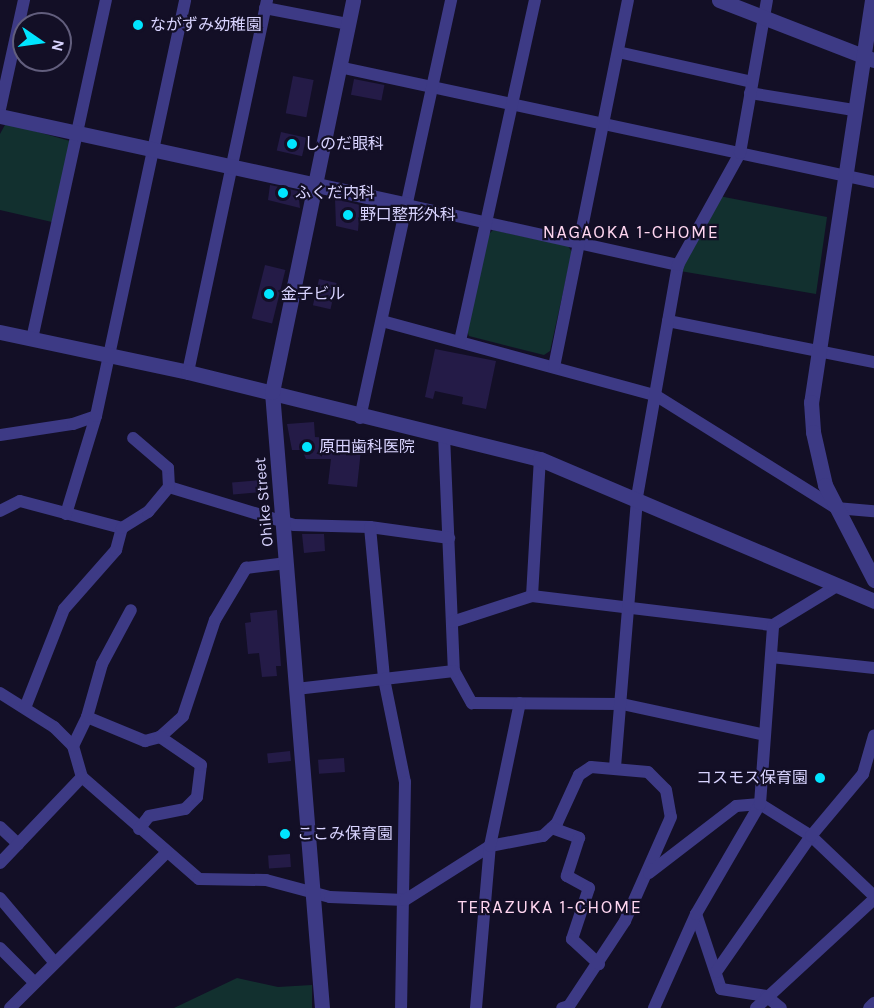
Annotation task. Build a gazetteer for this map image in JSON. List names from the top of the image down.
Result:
{
  "streets": {
    "street": ["Ohike Street"]
  },
  "districts": ["NAGAOKA 1-CHOME", "TERAZUKA 1-CHOME"],
  "places": [
    "ながずみ幼稚園",
    "しのだ眼科",
    "ふくだ内科",
    "野口整形外科",
    "金子ビル",
    "原田歯科医院",
    "コスモス保育園",
    "ここみ保育園"
  ],
  "north": "right"
}
